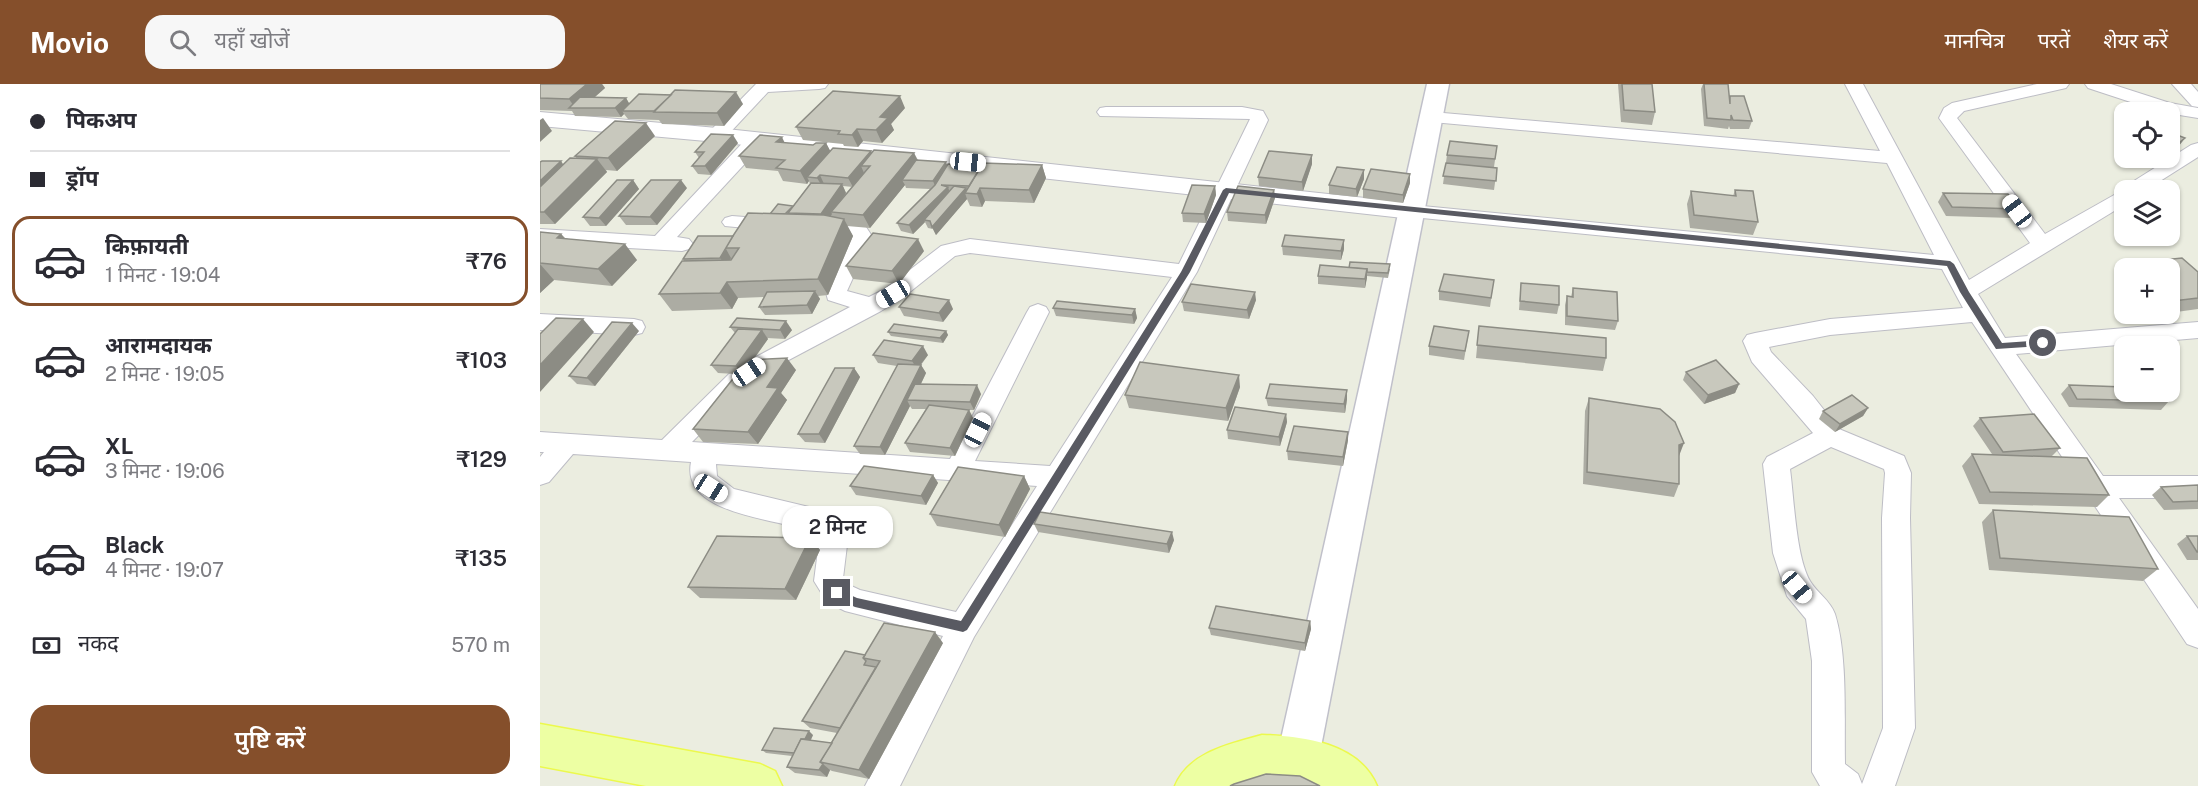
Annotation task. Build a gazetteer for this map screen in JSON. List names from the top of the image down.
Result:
{
  "page": {
    "header": "Movio",
    "search": "यहाँ खोजें",
    "nav": ["मानचित्र", "परतें", "शेयर करें"],
    "banner": ["पिकअप", "ड्रॉप"],
    "map_buttons": ["+", "−"],
    "list": [
      {
        "name": "किफ़ायती",
        "note": "1 मिनट · 19:04",
        "value": "₹76"
      },
      {
        "name": "आरामदायक",
        "note": "2 मिनट · 19:05",
        "value": "₹103"
      },
      {
        "name": "XL",
        "note": "3 मिनट · 19:06",
        "value": "₹129"
      },
      {
        "name": "Black",
        "note": "4 मिनट · 19:07",
        "value": "₹135"
      }
    ],
    "bubble": "2 मिनट",
    "pay": ["नकद", "570 m"],
    "buttons": "पुष्टि करें"
  }
}
